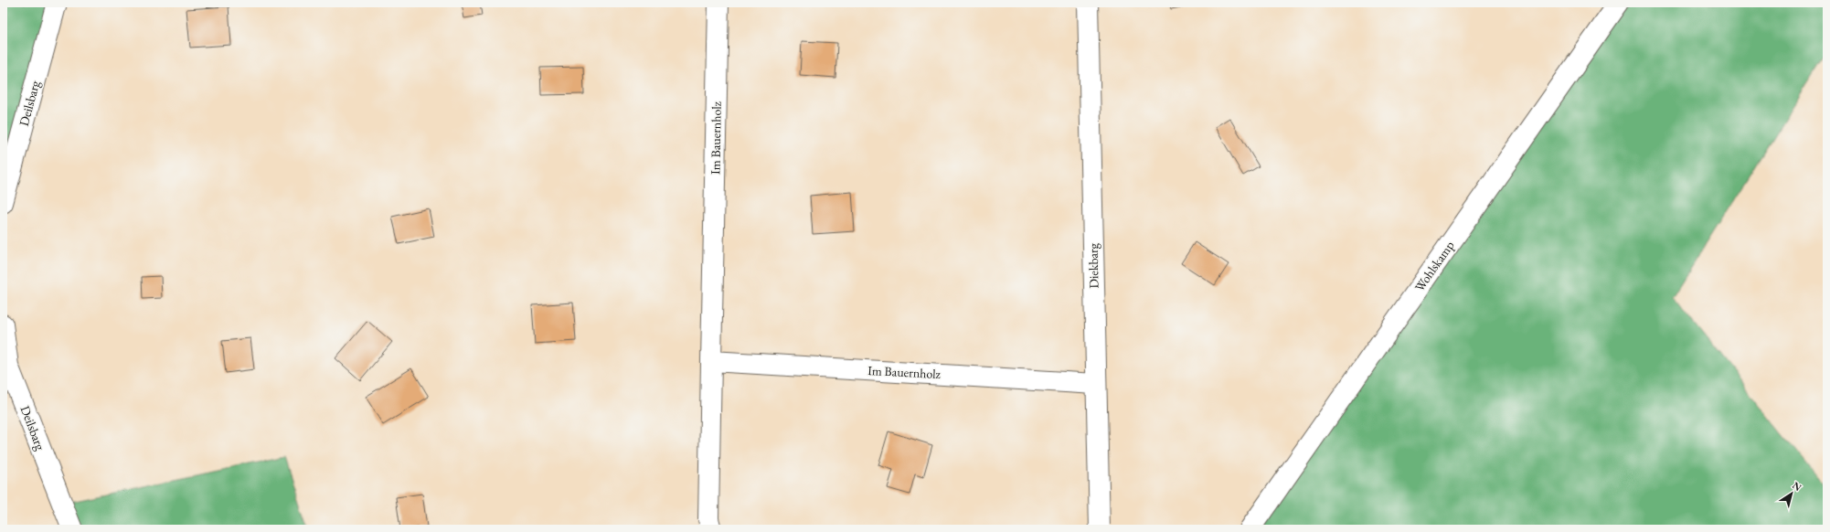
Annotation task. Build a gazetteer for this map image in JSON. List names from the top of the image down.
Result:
{
  "streets": {
    "street": [
      "Deilsbarg",
      "Im Bauernholz",
      "Diekbarg",
      "Wohlskamp"
    ]
  },
  "crossings": [
    ["Im Bauernholz", "Diekbarg"]
  ],
  "north": "top right"
}
